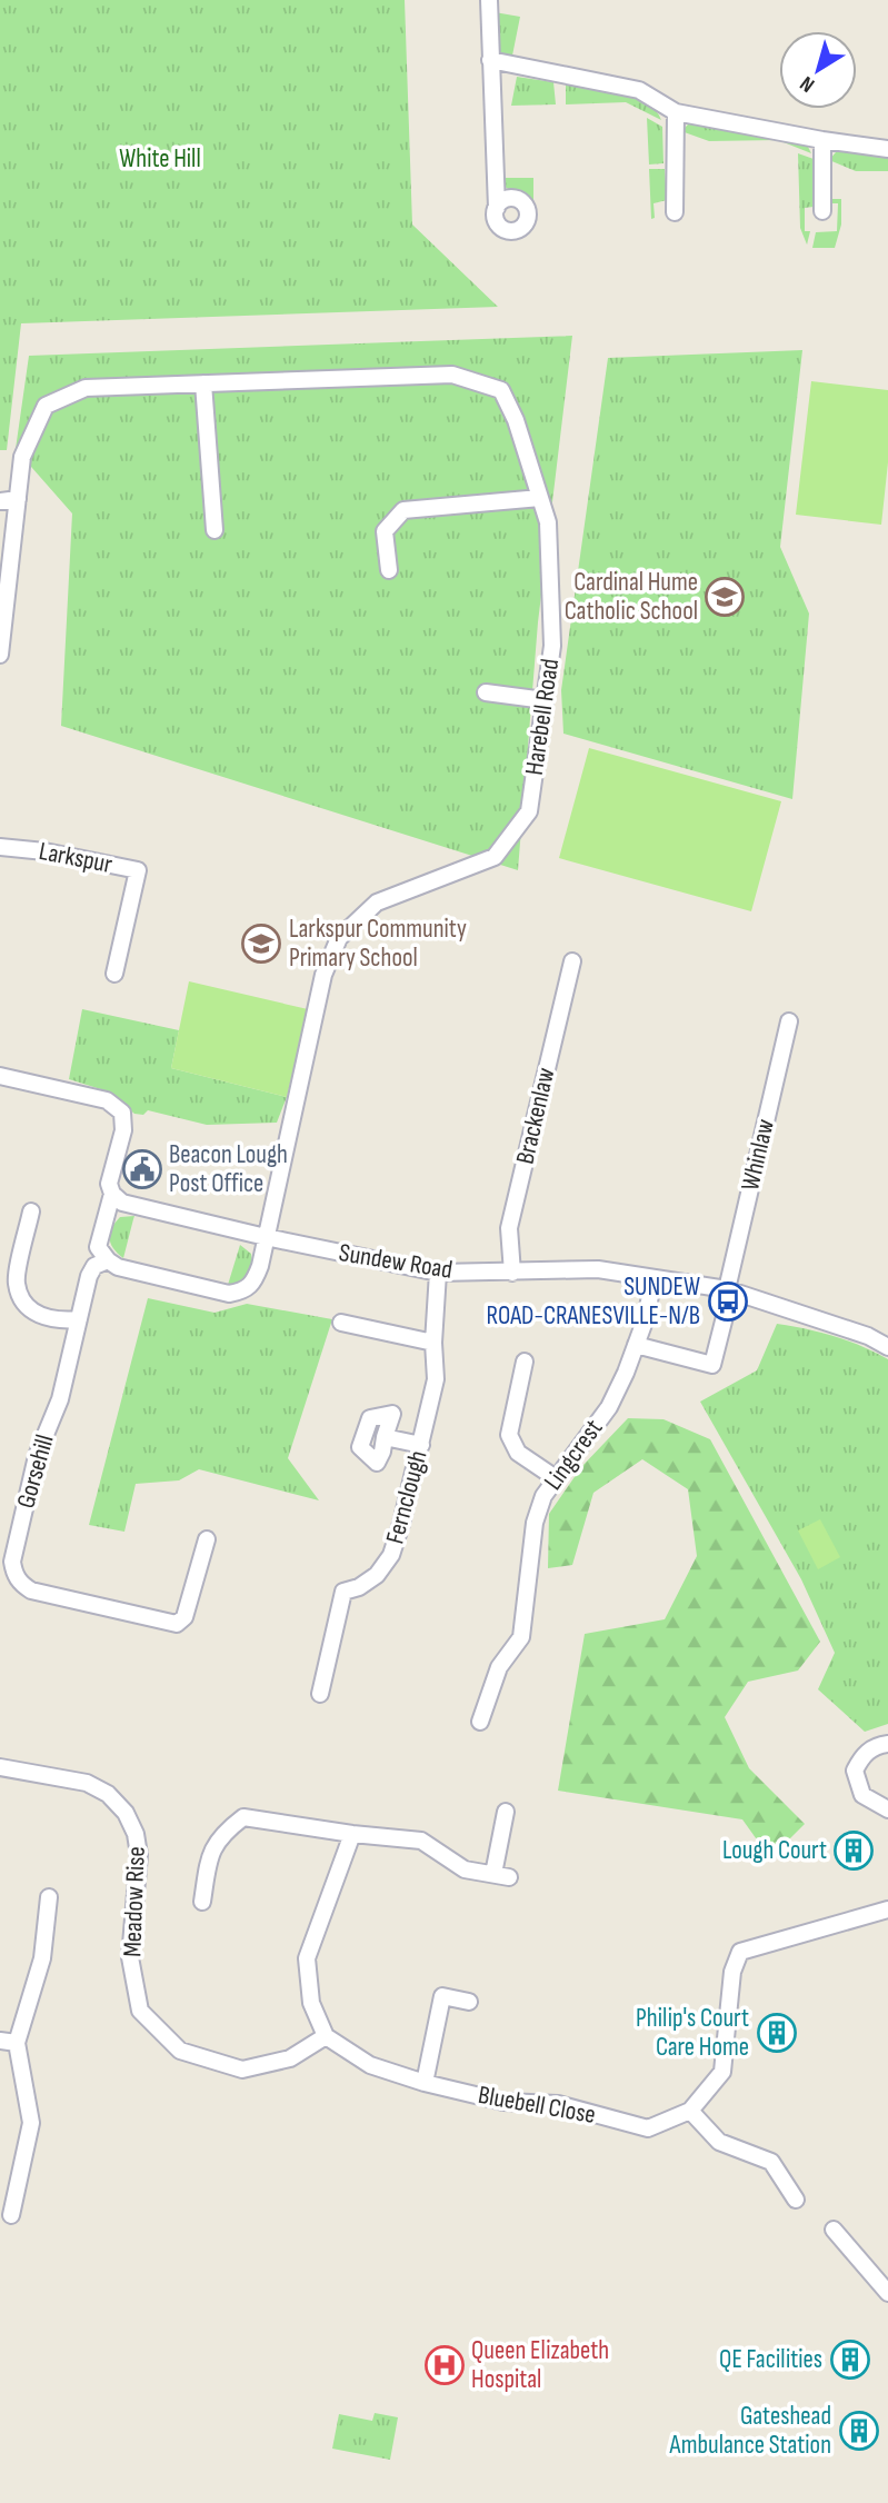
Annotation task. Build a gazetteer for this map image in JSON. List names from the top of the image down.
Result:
{
  "streets": {
    "street": [
      "Harebell Road",
      "Larkspur",
      "Brackenlaw",
      "Whinlaw",
      "Sundew Road",
      "Lingcrest",
      "Gorsehill",
      "Fernclough",
      "Meadow Rise",
      "Bluebell Close"
    ]
  },
  "crossings": [
    ["Harebell Road", "Sundew Road"],
    ["Harebell Road", "Gorsehill"],
    ["Brackenlaw", "Sundew Road"],
    ["Whinlaw", "Sundew Road"],
    ["Whinlaw", "Lingcrest"],
    ["Sundew Road", "Lingcrest"],
    ["Sundew Road", "Fernclough"],
    ["Meadow Rise", "Bluebell Close"]
  ],
  "parks": ["White Hill"],
  "places": {
    "school or university": ["Cardinal Hume Catholic School", "Larkspur Community Primary School"],
    "public building": ["Beacon Lough Post Office"],
    "bus stop": ["SUNDEW ROAD-CRANESVILLE-N/B"],
    "building": [
      "Lough Court",
      "Philip's Court Care Home",
      "QE Facilities",
      "Gateshead Ambulance Station"
    ],
    "hospital": ["Queen Elizabeth Hospital"]
  },
  "north": "bottom left"
}
